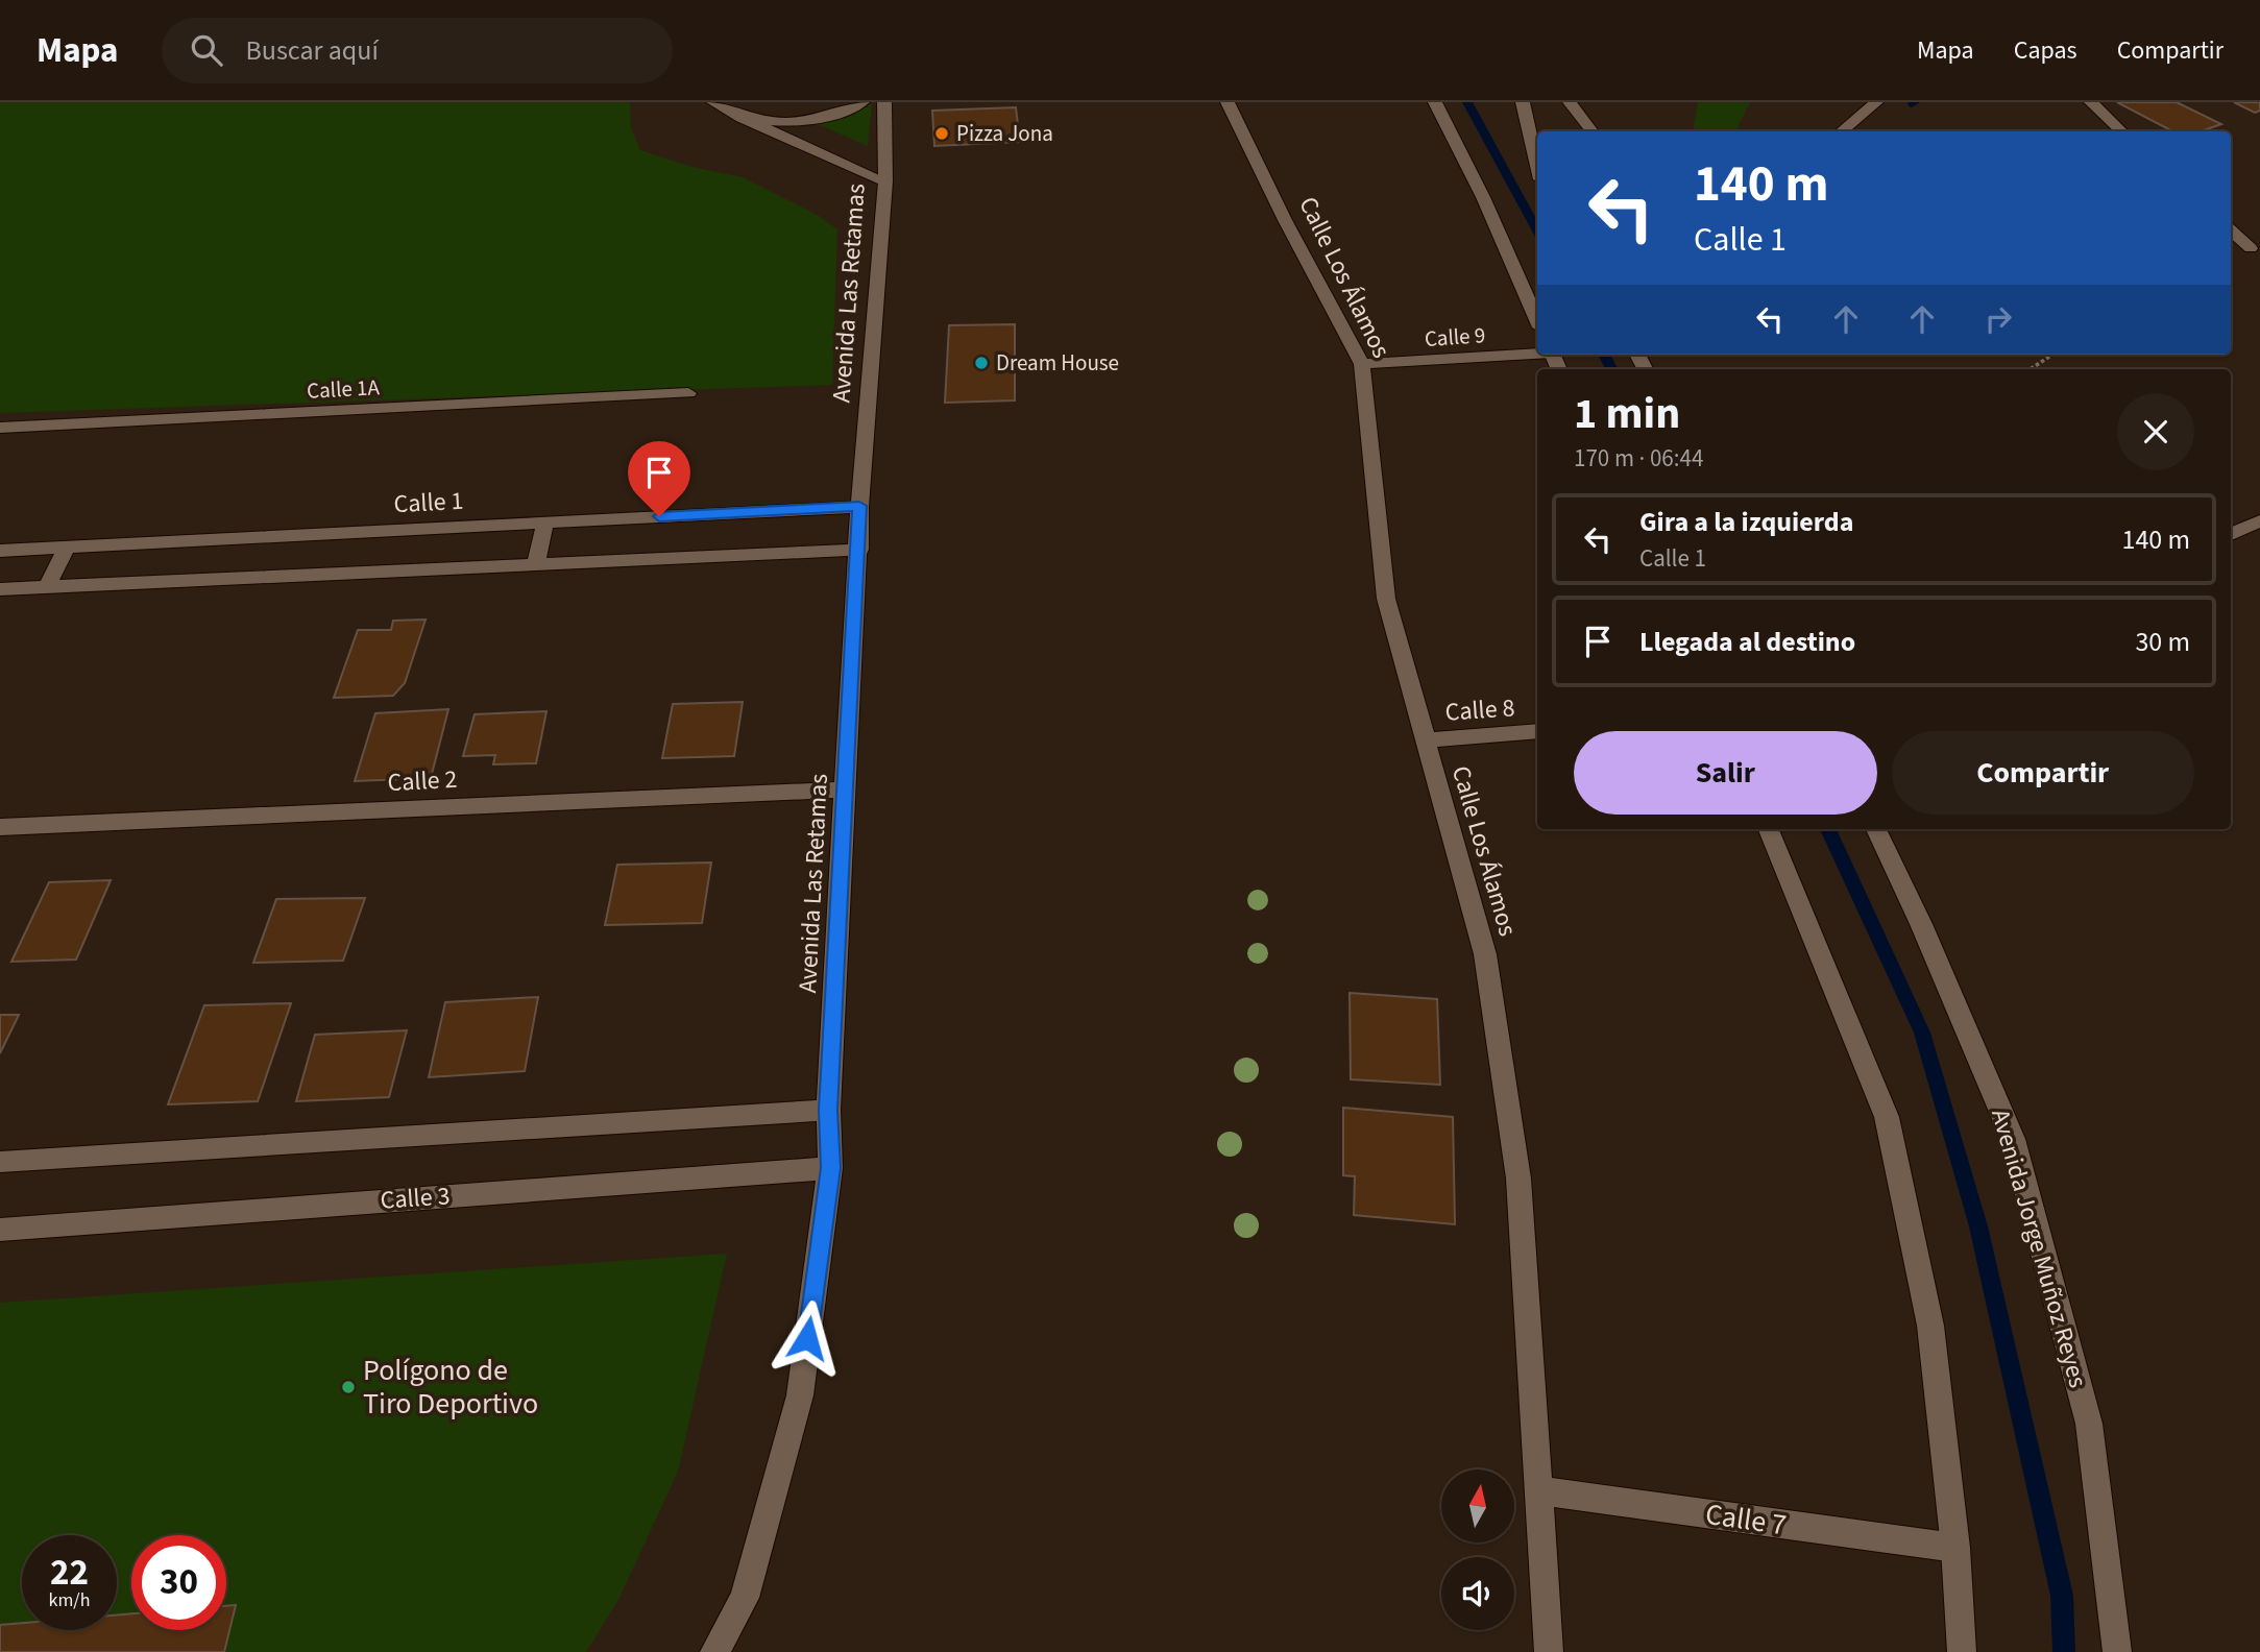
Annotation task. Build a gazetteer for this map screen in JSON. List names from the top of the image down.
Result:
{
  "streets": {
    "street": [
      "Calle Los Álamos",
      "Avenida Las Retamas",
      "Calle 9",
      "Calle 1A",
      "Calle 1",
      "Calle 8",
      "Calle 2",
      "Calle 3",
      "Avenida Jorge Muñoz Reyes",
      "Calle 7"
    ]
  },
  "crossings": [
    ["Calle Los Álamos", "Calle 9"],
    ["Calle Los Álamos", "Calle 8"],
    ["Calle Los Álamos", "Calle 7"],
    ["Avenida Las Retamas", "Calle 1"],
    ["Avenida Las Retamas", "Calle 2"],
    ["Avenida Las Retamas", "Calle 3"]
  ],
  "places": ["Pizza Jona", "Dream House", "Polígono de Tiro Deportivo"],
  "north": "top",
  "page": {
    "header": "Mapa",
    "search": "Buscar aquí",
    "nav": ["Mapa", "Capas", "Compartir"],
    "turn": ["140 m", "Calle 1"],
    "heading": ["1 min", "170 m · 06:44"],
    "list": [
      {
        "name": "Gira a la izquierda",
        "note": "Calle 1",
        "value": "140 m"
      },
      {
        "name": "Llegada al destino",
        "value": "30 m"
      }
    ],
    "buttons": ["Salir", "Compartir"],
    "speed": "22 km/h",
    "limit": "30"
  }
}
